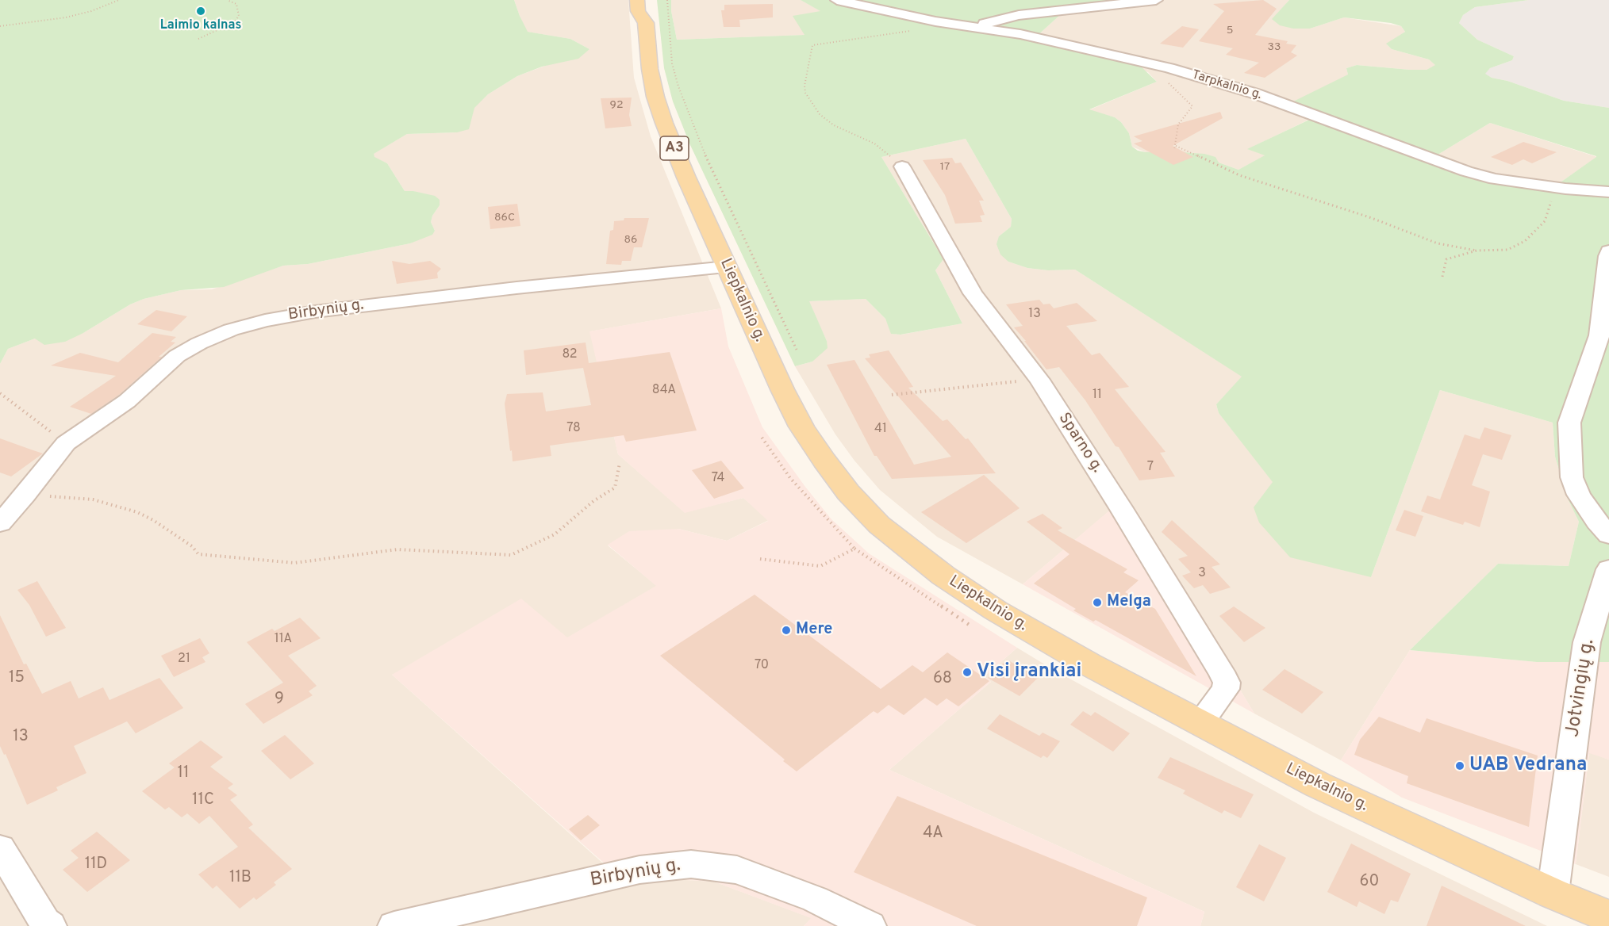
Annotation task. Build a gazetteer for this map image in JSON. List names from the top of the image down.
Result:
{
  "streets": {
    "main road": ["A3", "Liepkalnio g."],
    "street": [
      "Tarpkalnio g.",
      "Birbynių g.",
      "Sparno g.",
      "Jotvingių g."
    ]
  },
  "crossings": [
    ["Liepkalnio g.", "Birbynių g."],
    ["Liepkalnio g.", "Sparno g."],
    ["Liepkalnio g.", "Jotvingių g."]
  ],
  "places": [
    "Laimio kalnas",
    "Melga",
    "Mere",
    "Visi įrankiai",
    "UAB Vedrana"
  ],
  "house_numbers": [
    "5",
    "33",
    "92",
    "17",
    "86C",
    "86",
    "13",
    "82",
    "84A",
    "11",
    "78",
    "41",
    "7",
    "74",
    "3",
    "11A",
    "21",
    "70",
    "15",
    "68",
    "9",
    "13",
    "11",
    "11C",
    "4A",
    "11D",
    "11B",
    "60"
  ]
}
